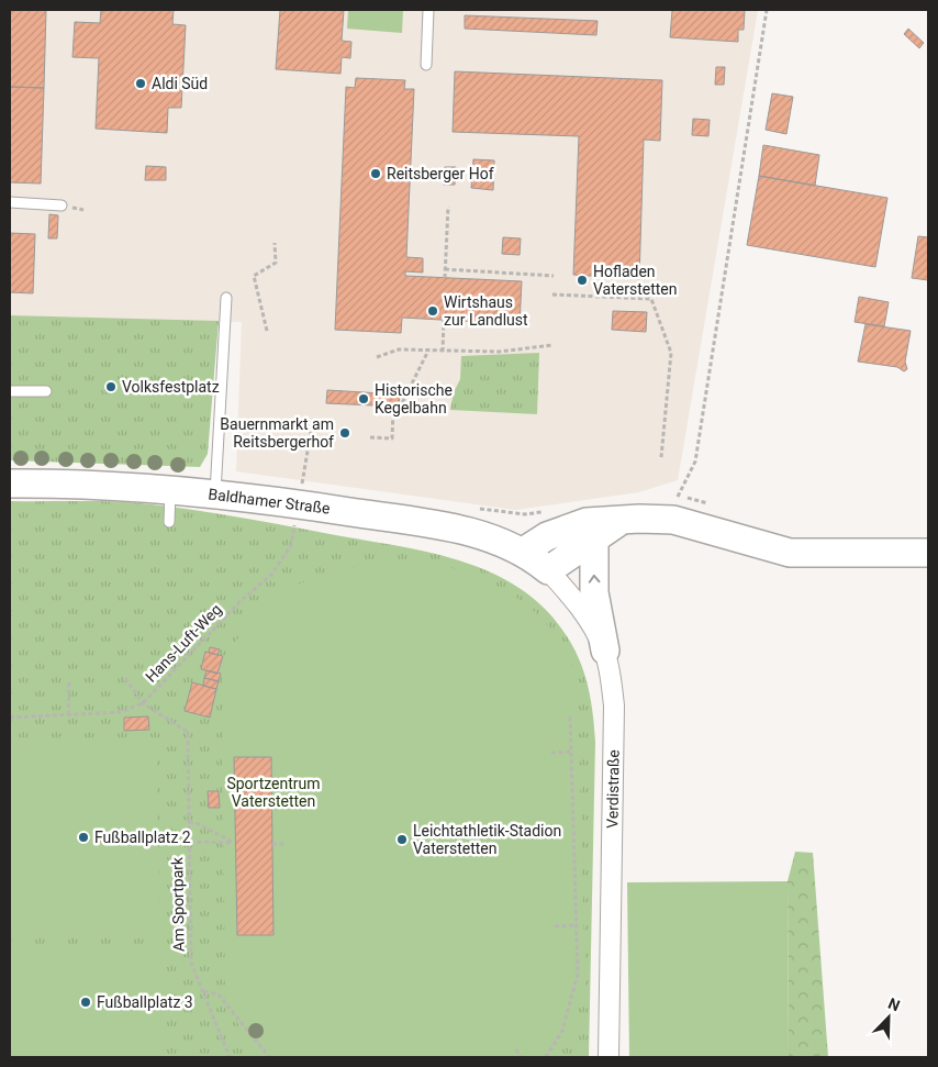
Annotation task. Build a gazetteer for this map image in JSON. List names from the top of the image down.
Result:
{
  "streets": {
    "street": ["Baldhamer Straße", "Verdistraße"],
    "path": ["Hans-Luft-Weg", "Am Sportpark"]
  },
  "crossings": [
    ["Baldhamer Straße", "Hans-Luft-Weg"],
    ["Baldhamer Straße", "Verdistraße"],
    ["Hans-Luft-Weg", "Am Sportpark"]
  ],
  "parks": ["Sportzentrum Vaterstetten"],
  "places": [
    "Aldi Süd",
    "Reitsberger Hof",
    "Hofladen Vaterstetten",
    "Wirtshaus zur Landlust",
    "Volksfestplatz",
    "Historische Kegelbahn",
    "Bauernmarkt am Reitsbergerhof",
    "Fußballplatz 2",
    "Leichtathletik-Stadion Vaterstetten",
    "Fußballplatz 3"
  ],
  "north": "top right"
}
